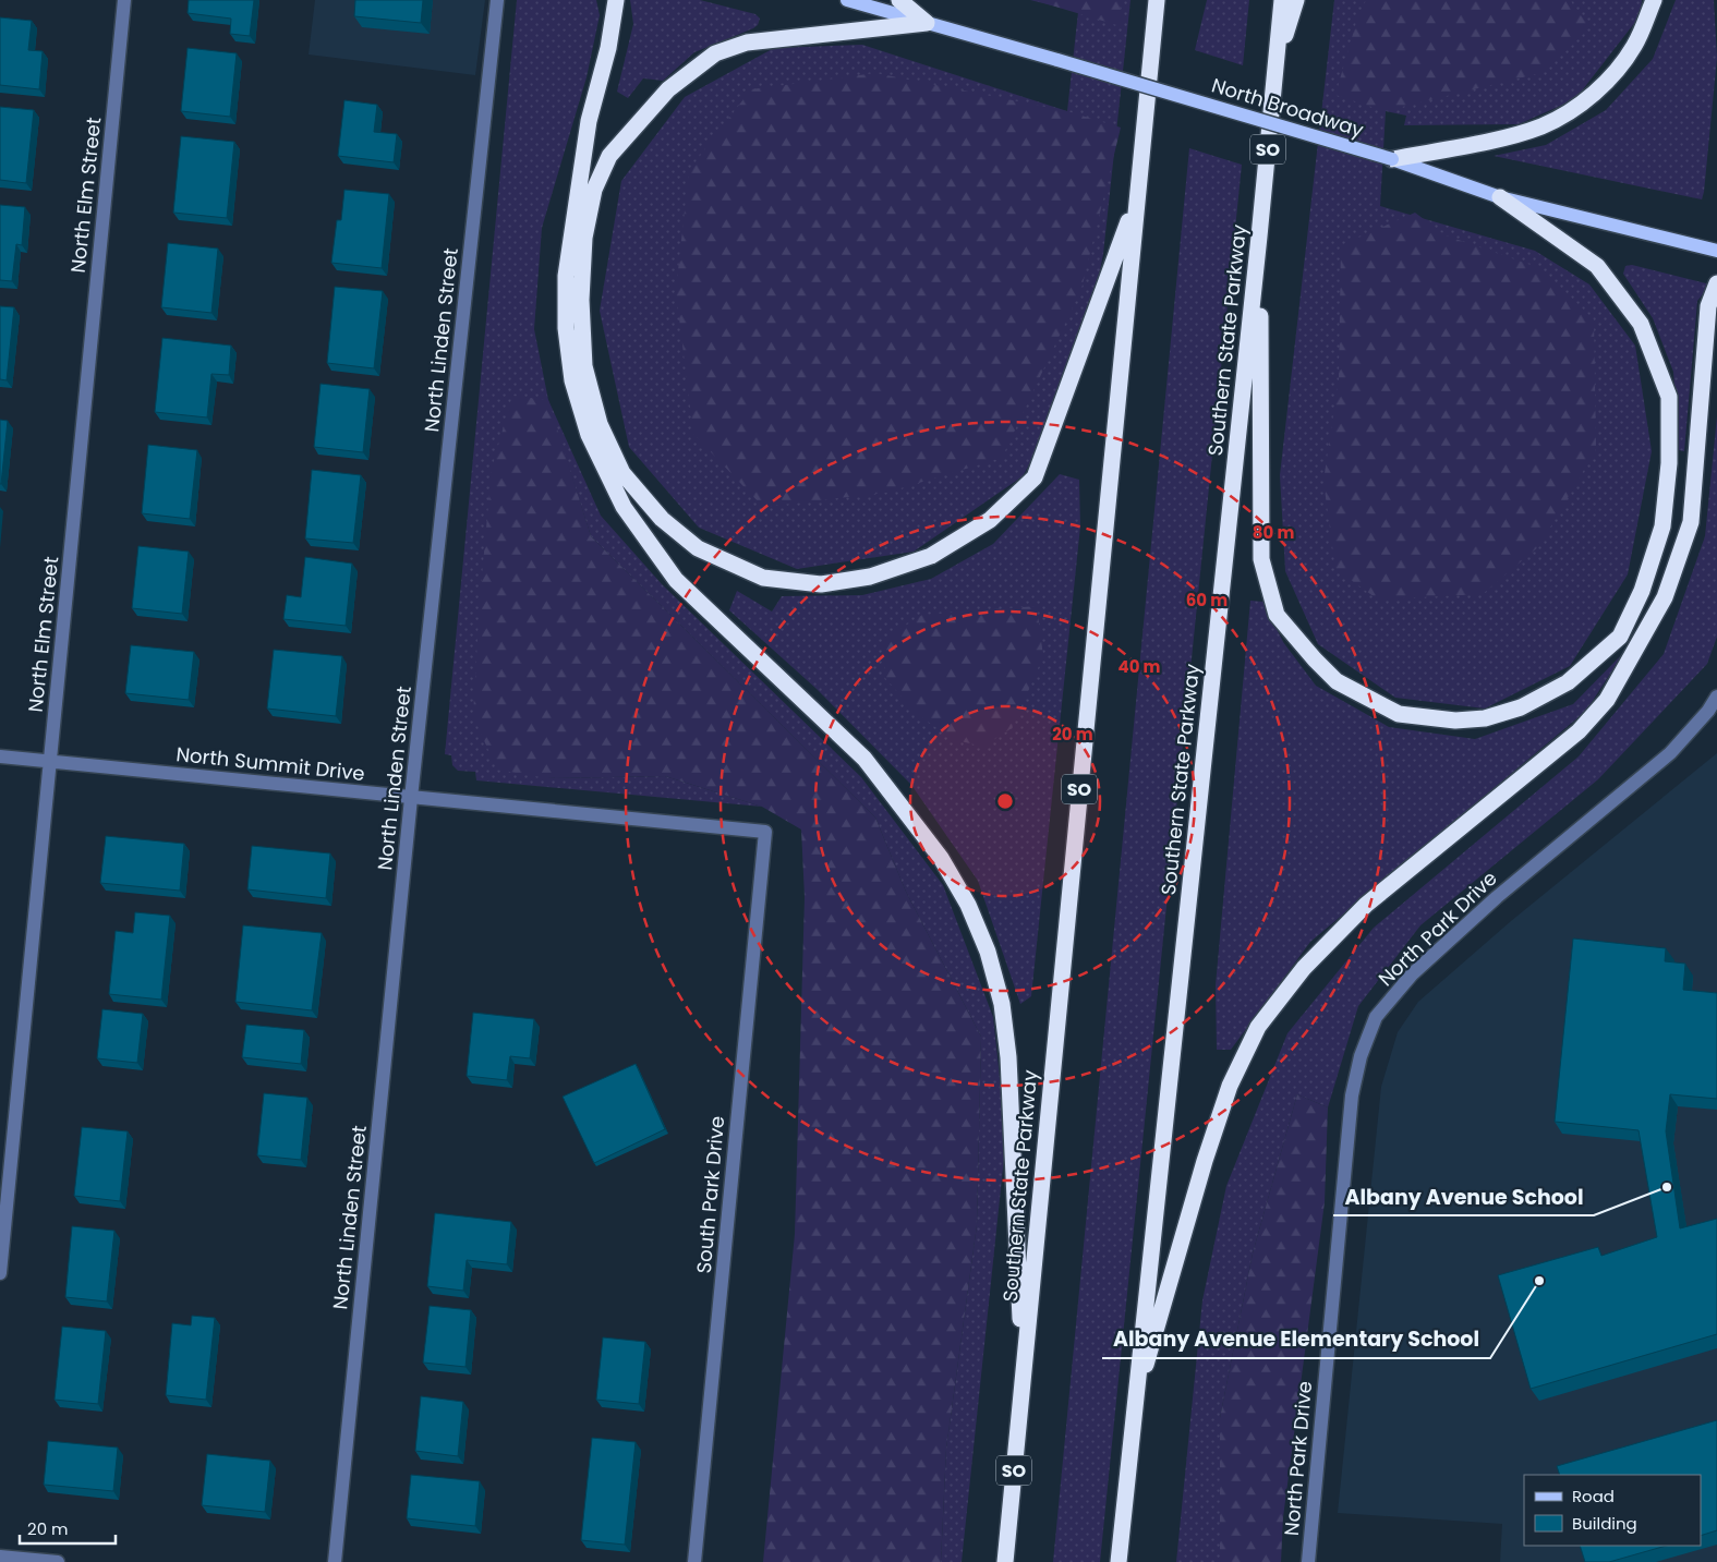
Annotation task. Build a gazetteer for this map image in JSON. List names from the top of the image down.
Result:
{
  "streets": {
    "highway": ["SO", "Southern State Parkway"],
    "main road": ["North Broadway"],
    "street": [
      "North Elm Street",
      "North Linden Street",
      "North Summit Drive",
      "North Park Drive",
      "South Park Drive"
    ]
  },
  "crossings": [
    ["North Elm Street", "North Summit Drive"],
    ["North Linden Street", "North Summit Drive"],
    ["North Summit Drive", "South Park Drive"]
  ],
  "places": ["Albany Avenue School", "Albany Avenue Elementary School"],
  "legend": ["Road", "Building"],
  "scale_bar": "20 m",
  "rings": [
    "80 m",
    "60 m",
    "40 m",
    "20 m"
  ]
}
